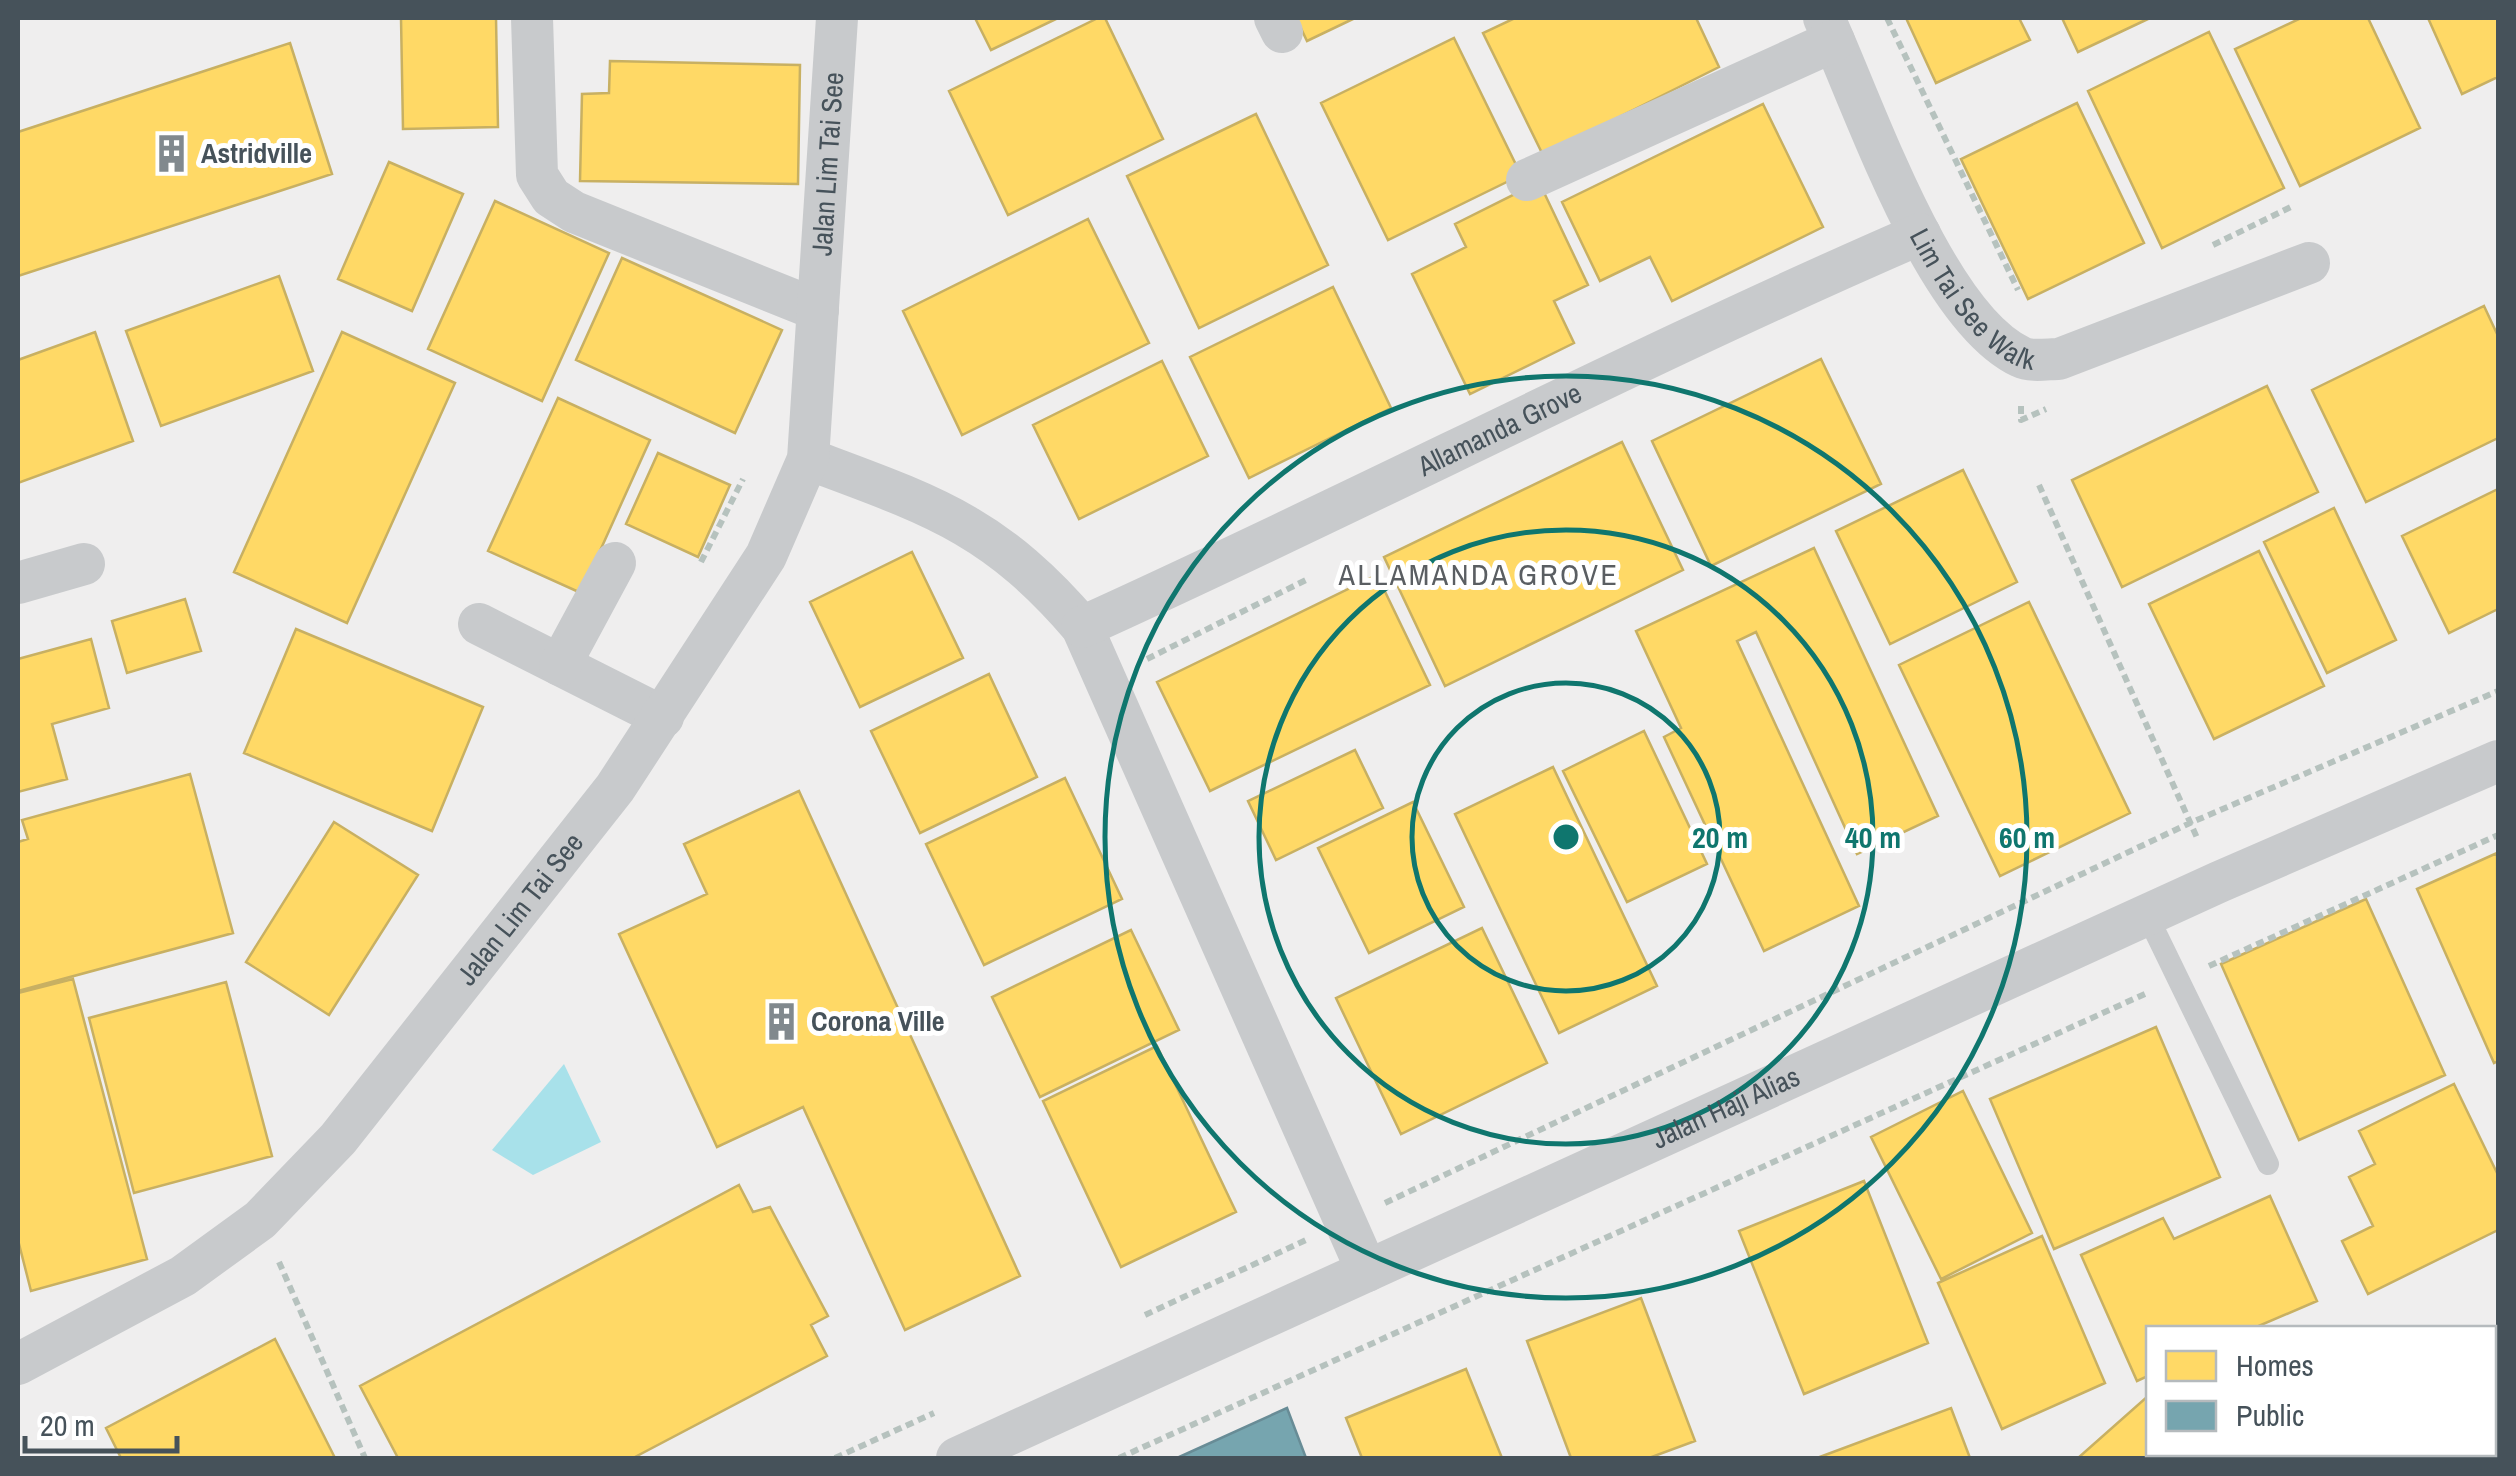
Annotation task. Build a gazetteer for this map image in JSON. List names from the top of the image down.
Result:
{
  "streets": {
    "street": [
      "Jalan Lim Tai See",
      "Lim Tai See Walk",
      "Allamanda Grove",
      "Jalan Haji Alias"
    ]
  },
  "crossings": [
    ["Lim Tai See Walk", "Allamanda Grove"]
  ],
  "districts": ["ALLAMANDA GROVE"],
  "places": {
    "building": ["Astridville", "Corona Ville"]
  },
  "legend": ["Homes", "Public"],
  "scale_bar": "20 m",
  "rings": ["20 m", "40 m", "60 m"]
}
